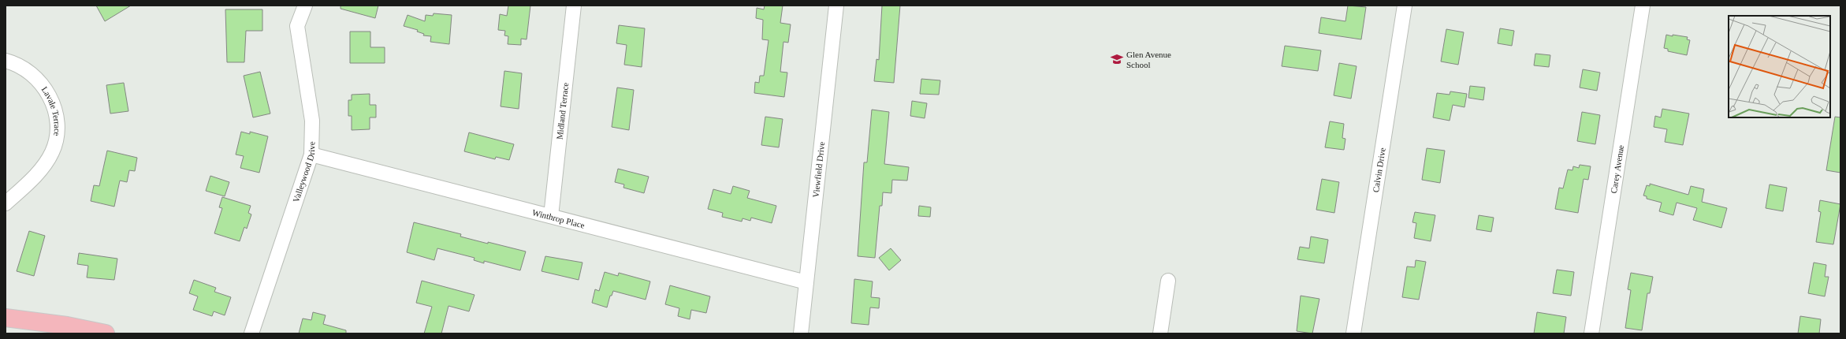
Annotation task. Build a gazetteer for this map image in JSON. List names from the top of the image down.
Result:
{
  "streets": {
    "street": [
      "Midland Terrace",
      "Lavale Terrace",
      "Viewfield Drive",
      "Calvin Drive",
      "Carey Avenue",
      "Valleywood Drive",
      "Winthrop Place"
    ]
  },
  "crossings": [
    ["Midland Terrace", "Winthrop Place"],
    ["Viewfield Drive", "Winthrop Place"],
    ["Valleywood Drive", "Winthrop Place"]
  ],
  "places": {
    "school or university": ["Glen Avenue School"]
  }
}
